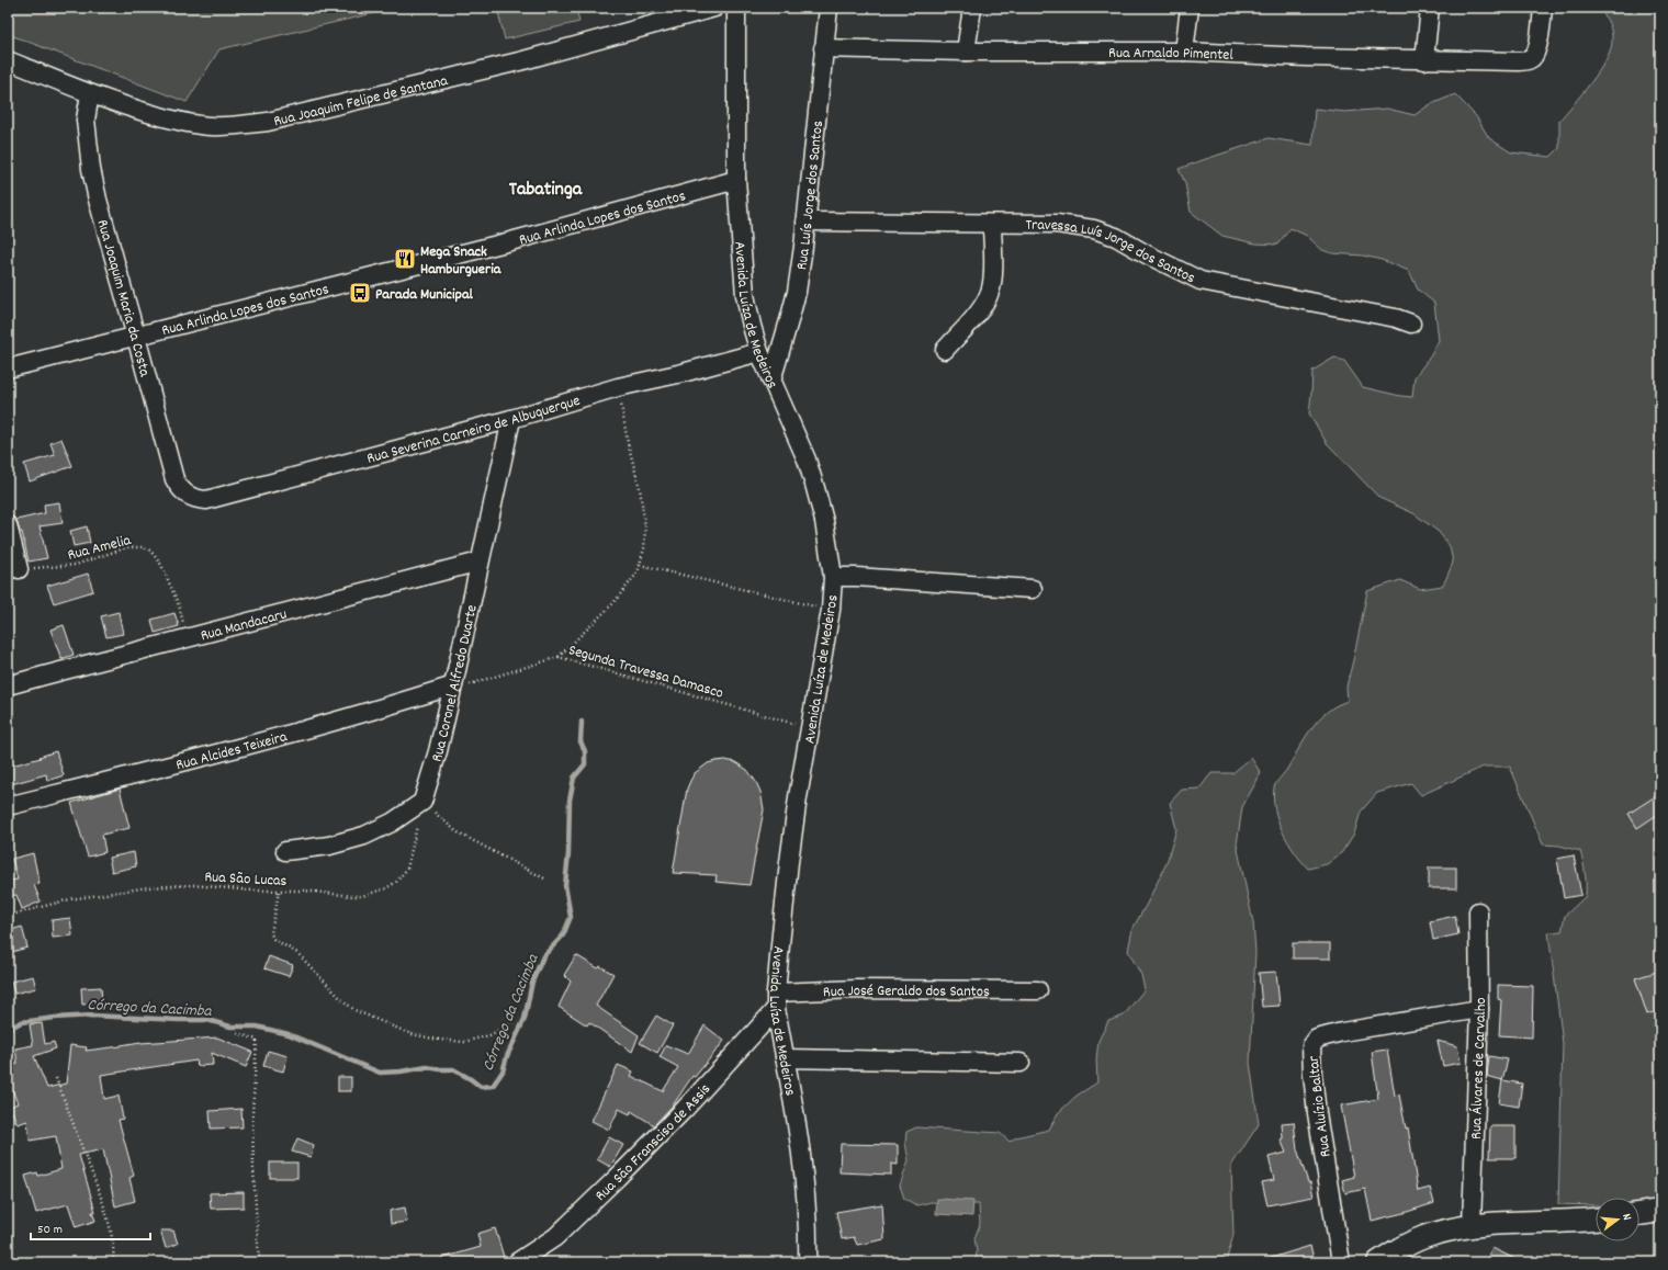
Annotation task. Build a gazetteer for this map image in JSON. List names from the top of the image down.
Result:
{
  "streets": {
    "street": [
      "Rua Arnaldo Pimentel",
      "Rua Joaquim Felipe de Santana",
      "Rua Luís Jorge dos Santos",
      "Rua Arlinda Lopes dos Santos",
      "Travessa Luís Jorge dos Santos",
      "Rua Joaquim Maria da Costa",
      "Avenida Luíza de Medeiros",
      "Rua Severina Carneiro de Albuquerque",
      "Rua Mandacaru",
      "Rua Coronel Alfredo Duarte",
      "Rua Alcides Teixeira",
      "Rua José Geraldo dos Santos",
      "Rua Álvares de Carvalho",
      "Rua Aluízio Baltar",
      "Rua São Fransciso de Assis"
    ],
    "path": ["Rua Amelia", "Segunda Travessa Damasco", "Rua São Lucas"]
  },
  "crossings": [
    ["Rua Arnaldo Pimentel", "Rua Luís Jorge dos Santos"],
    ["Rua Joaquim Felipe de Santana", "Rua Joaquim Maria da Costa"],
    ["Rua Luís Jorge dos Santos", "Travessa Luís Jorge dos Santos"],
    ["Rua Luís Jorge dos Santos", "Avenida Luíza de Medeiros"],
    ["Rua Arlinda Lopes dos Santos", "Rua Joaquim Maria da Costa"],
    ["Rua Arlinda Lopes dos Santos", "Avenida Luíza de Medeiros"],
    ["Rua Joaquim Maria da Costa", "Rua Severina Carneiro de Albuquerque"],
    ["Avenida Luíza de Medeiros", "Rua Severina Carneiro de Albuquerque"],
    ["Avenida Luíza de Medeiros", "Segunda Travessa Damasco"],
    ["Avenida Luíza de Medeiros", "Rua José Geraldo dos Santos"],
    ["Avenida Luíza de Medeiros", "Rua São Fransciso de Assis"],
    ["Rua Severina Carneiro de Albuquerque", "Rua Coronel Alfredo Duarte"],
    ["Rua Amelia", "Rua Mandacaru"],
    ["Rua Mandacaru", "Rua Coronel Alfredo Duarte"],
    ["Segunda Travessa Damasco", "Rua Coronel Alfredo Duarte"],
    ["Segunda Travessa Damasco", "Rua Alcides Teixeira"],
    ["Rua Coronel Alfredo Duarte", "Rua Alcides Teixeira"],
    ["Rua Coronel Alfredo Duarte", "Rua São Lucas"],
    ["Rua José Geraldo dos Santos", "Rua São Fransciso de Assis"],
    ["Rua Álvares de Carvalho", "Rua Aluízio Baltar"]
  ],
  "districts": ["Tabatinga"],
  "water": ["Córrego da Cacimba"],
  "places": {
    "restaurant": ["Mega Snack Hamburgueria"],
    "bus stop": ["Parada Municipal"]
  },
  "scale_bar": "50 m",
  "north": "right"
}
